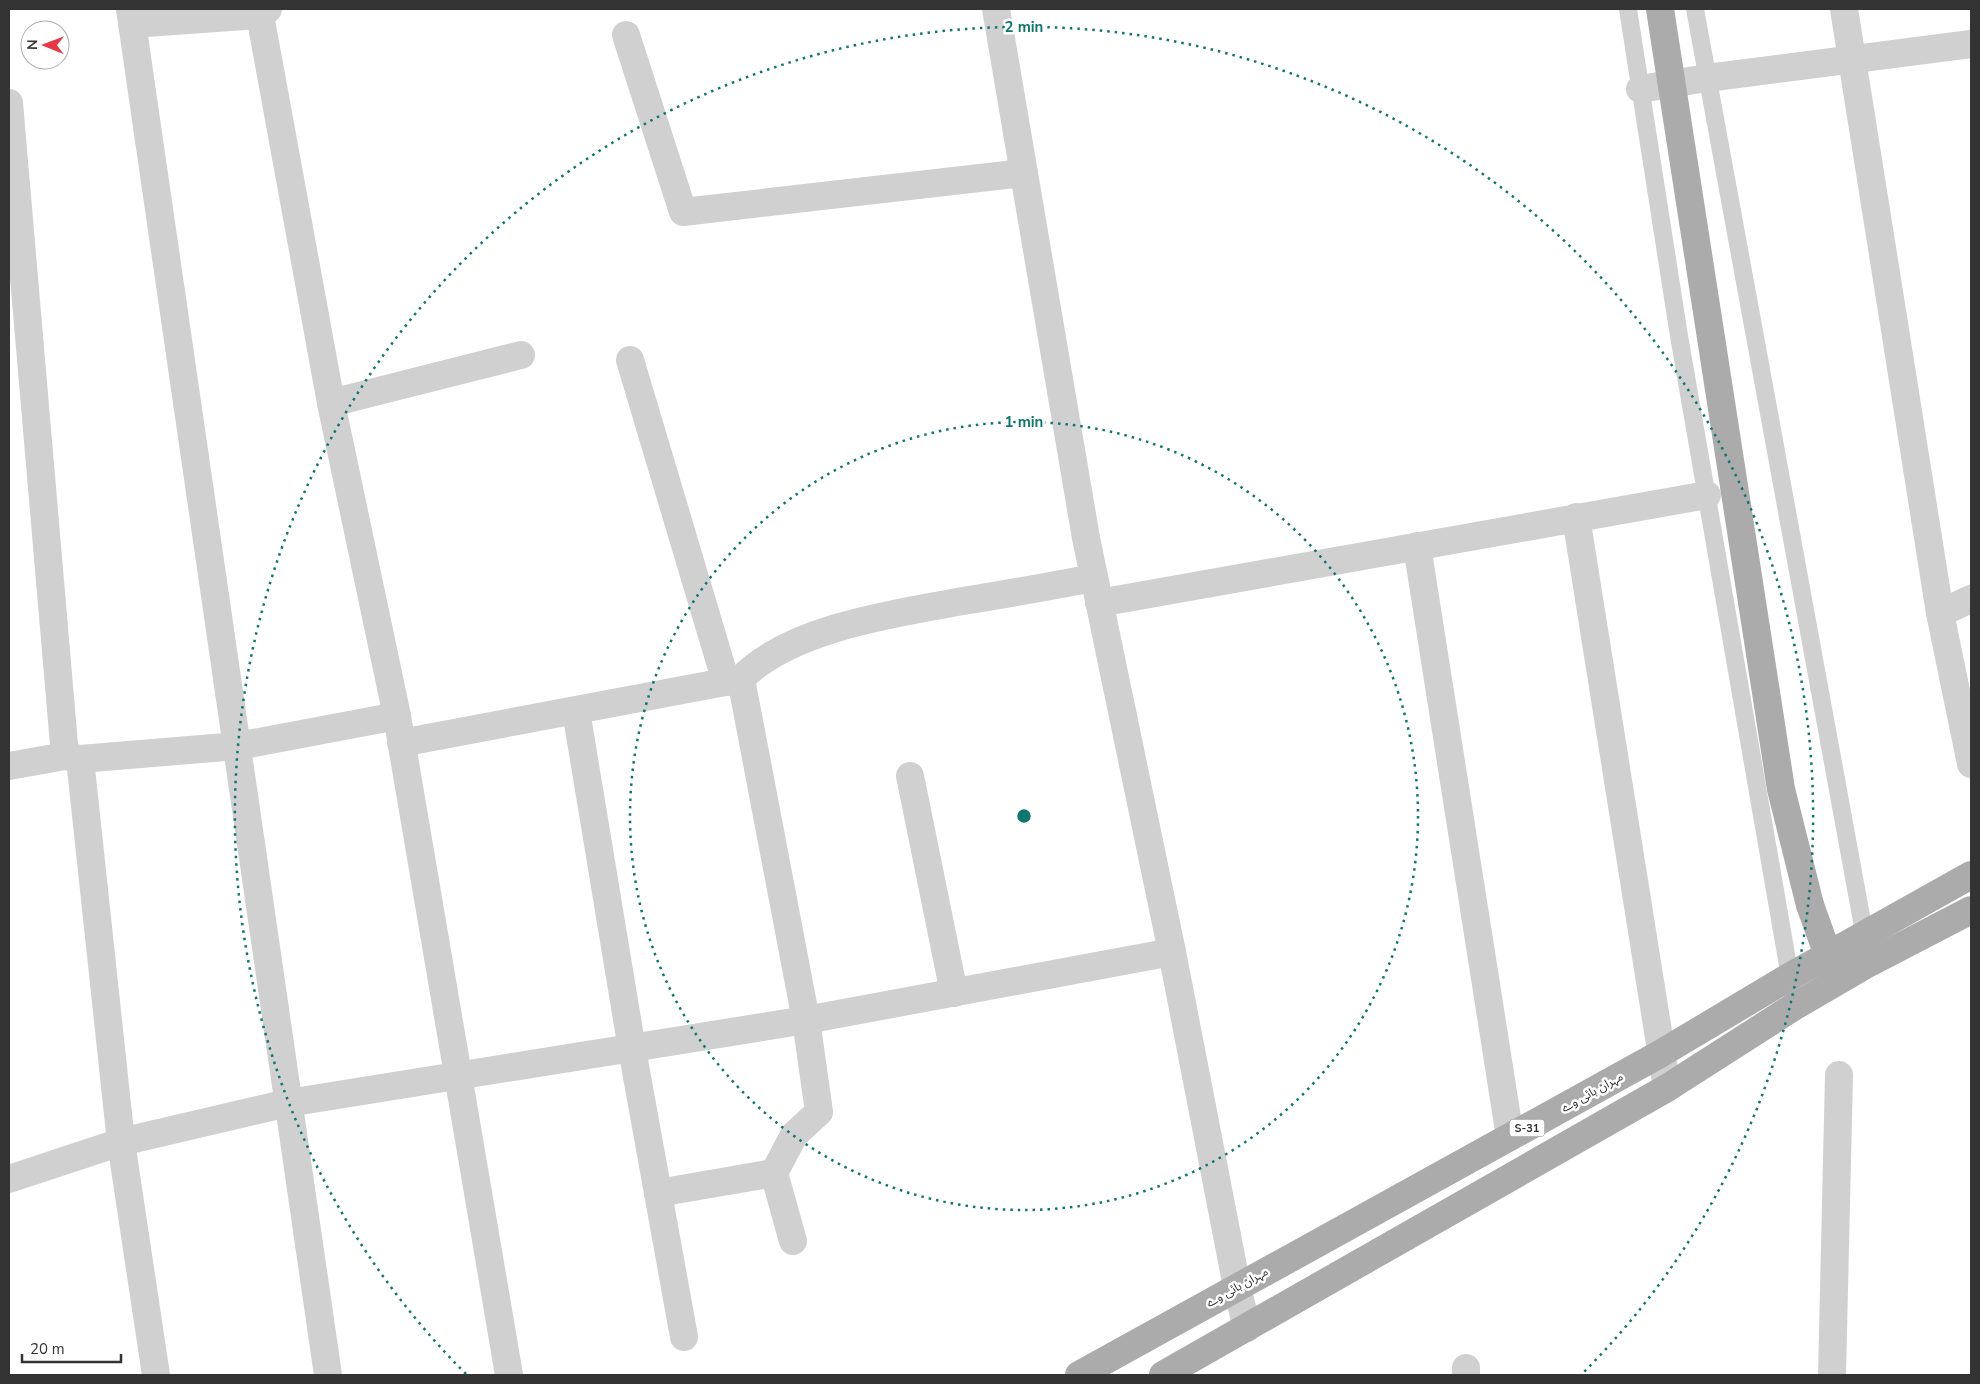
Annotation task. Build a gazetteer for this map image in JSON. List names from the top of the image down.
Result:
{
  "streets": {
    "main road": ["مہران ہائی وے", "S-31"]
  },
  "scale_bar": "20 m",
  "north": "left",
  "rings": ["2 min", "1 min"]
}
